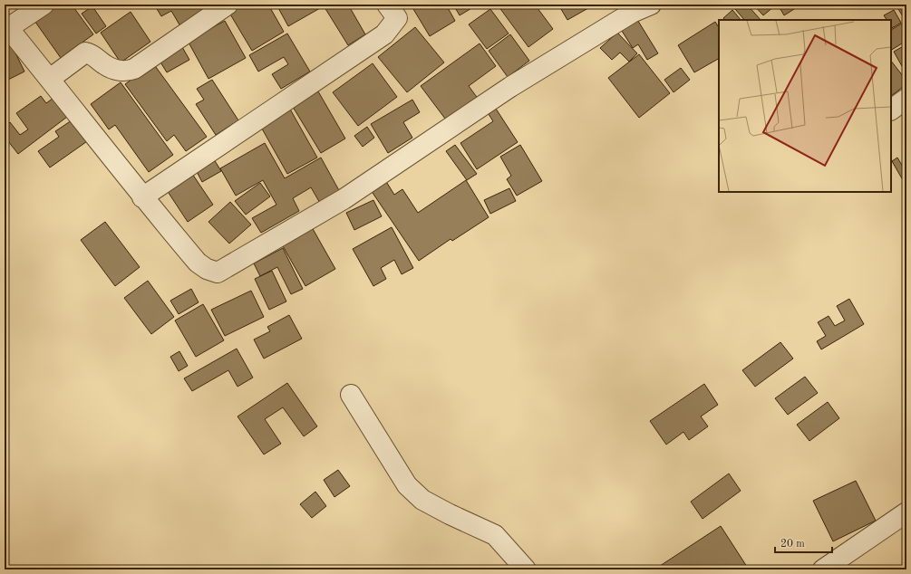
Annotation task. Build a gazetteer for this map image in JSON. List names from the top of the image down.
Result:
{
  "scale_bar": "20 m"
}
